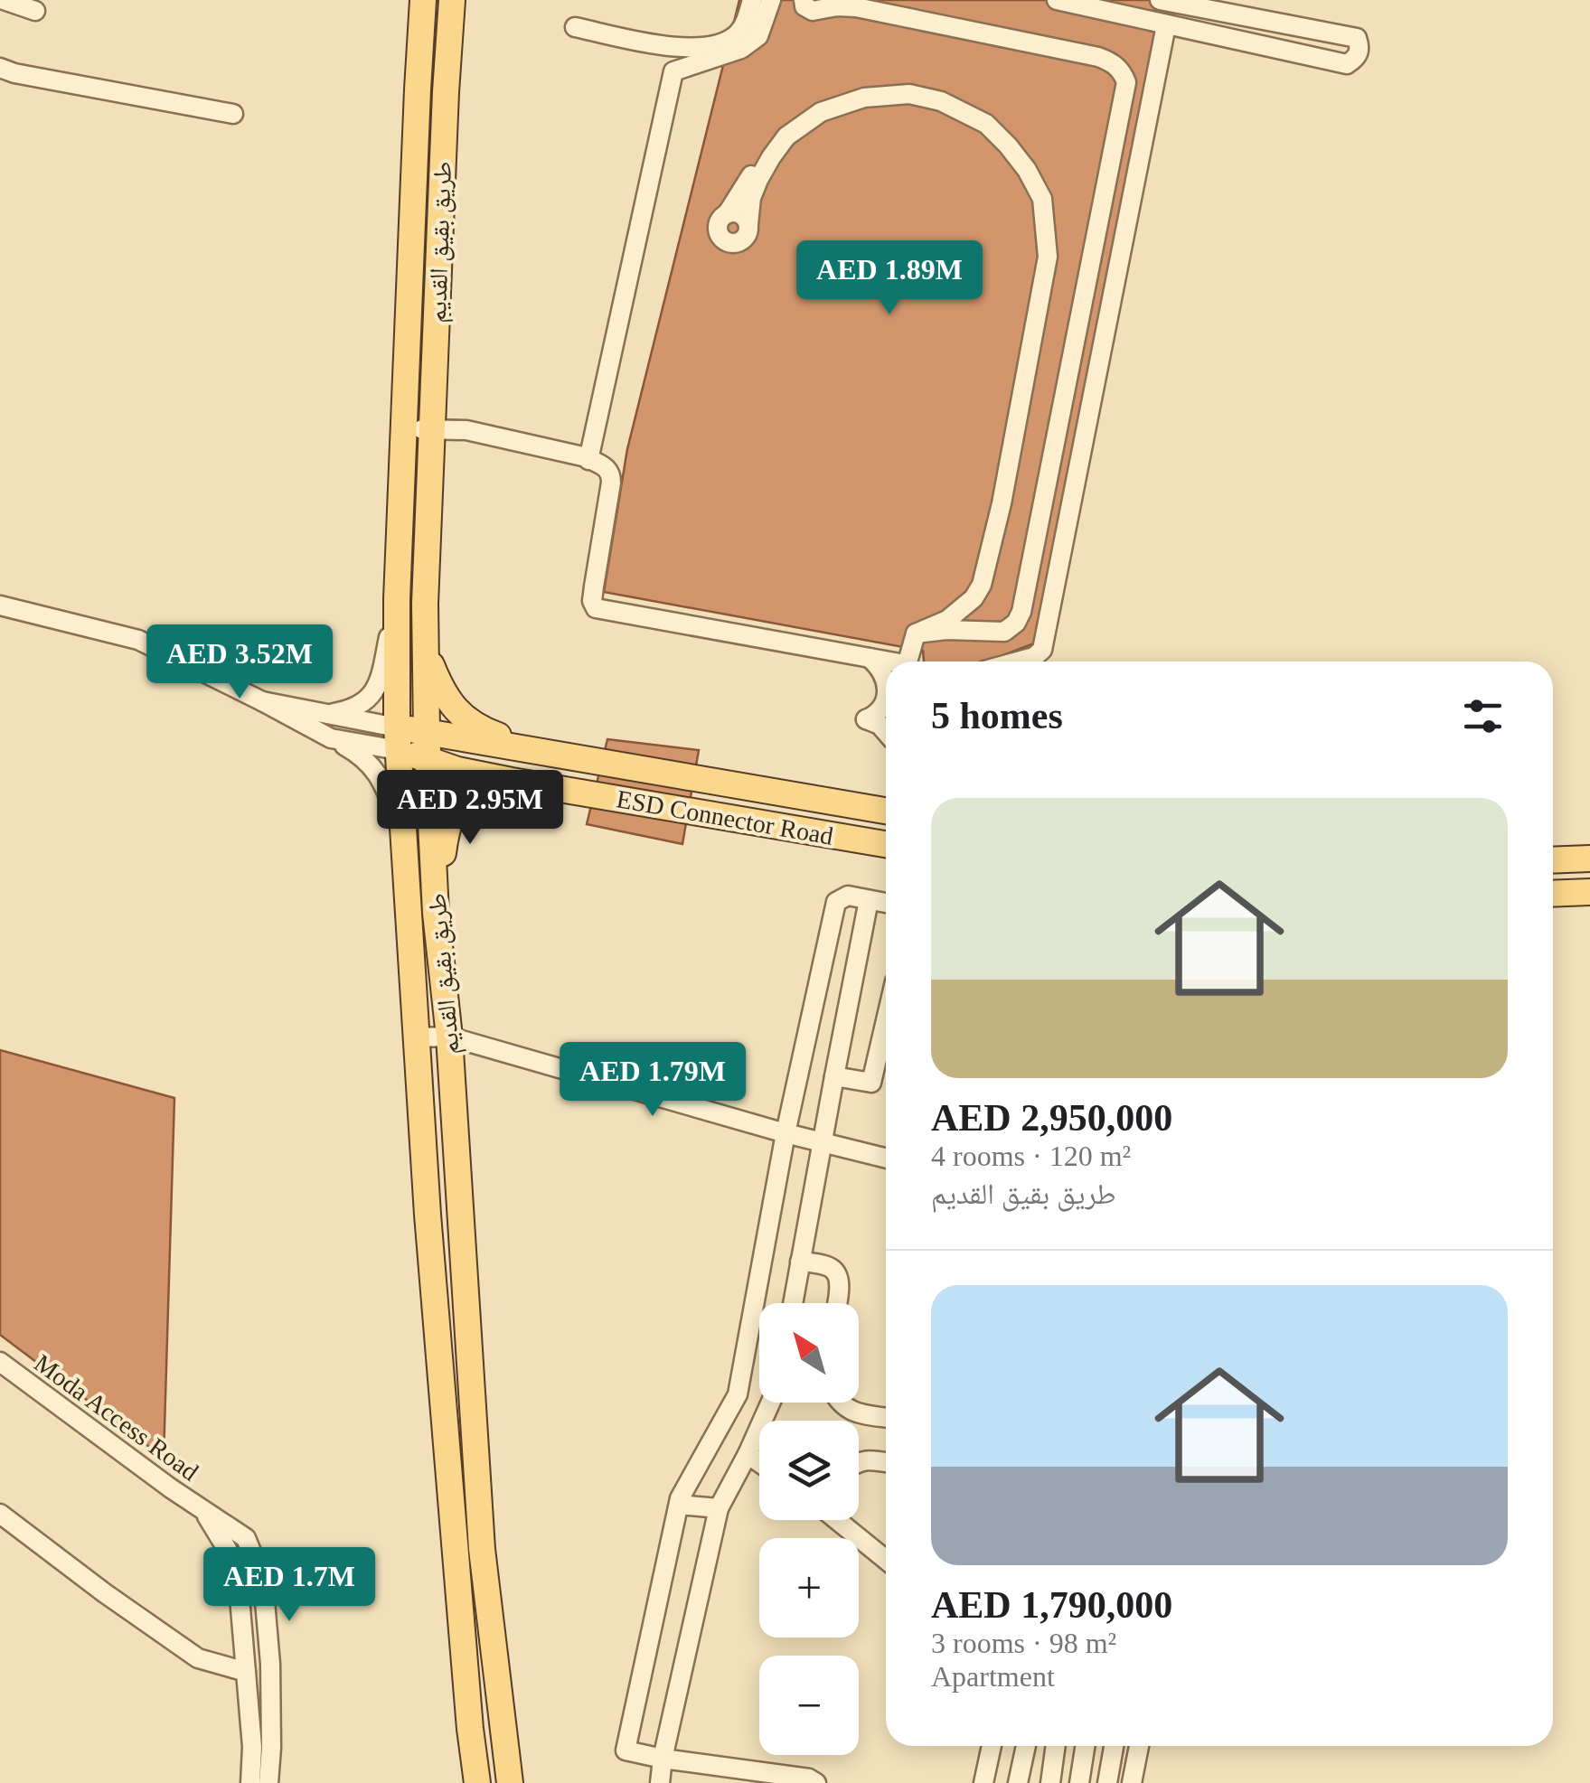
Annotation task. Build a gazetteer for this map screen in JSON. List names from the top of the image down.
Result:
{
  "streets": {
    "main road": ["طريق بقيق القديم", "ESD Connector Road"],
    "street": ["Moda Access Road"]
  },
  "crossings": [
    ["طريق بقيق القديم", "ESD Connector Road"]
  ],
  "north": "top left",
  "page": {
    "price": [
      "AED 1.89M",
      "AED 3.52M",
      "AED 2.95M",
      "AED 1.79M",
      "AED 1.7M"
    ],
    "heading": "5 homes",
    "list": [
      {
        "name": "AED 2,950,000",
        "note": "4 rooms · 120 m² · طريق بقيق القديم"
      },
      {
        "name": "AED 1,790,000",
        "note": "3 rooms · 98 m² · Apartment"
      }
    ],
    "map_buttons": ["+", "−"]
  }
}
